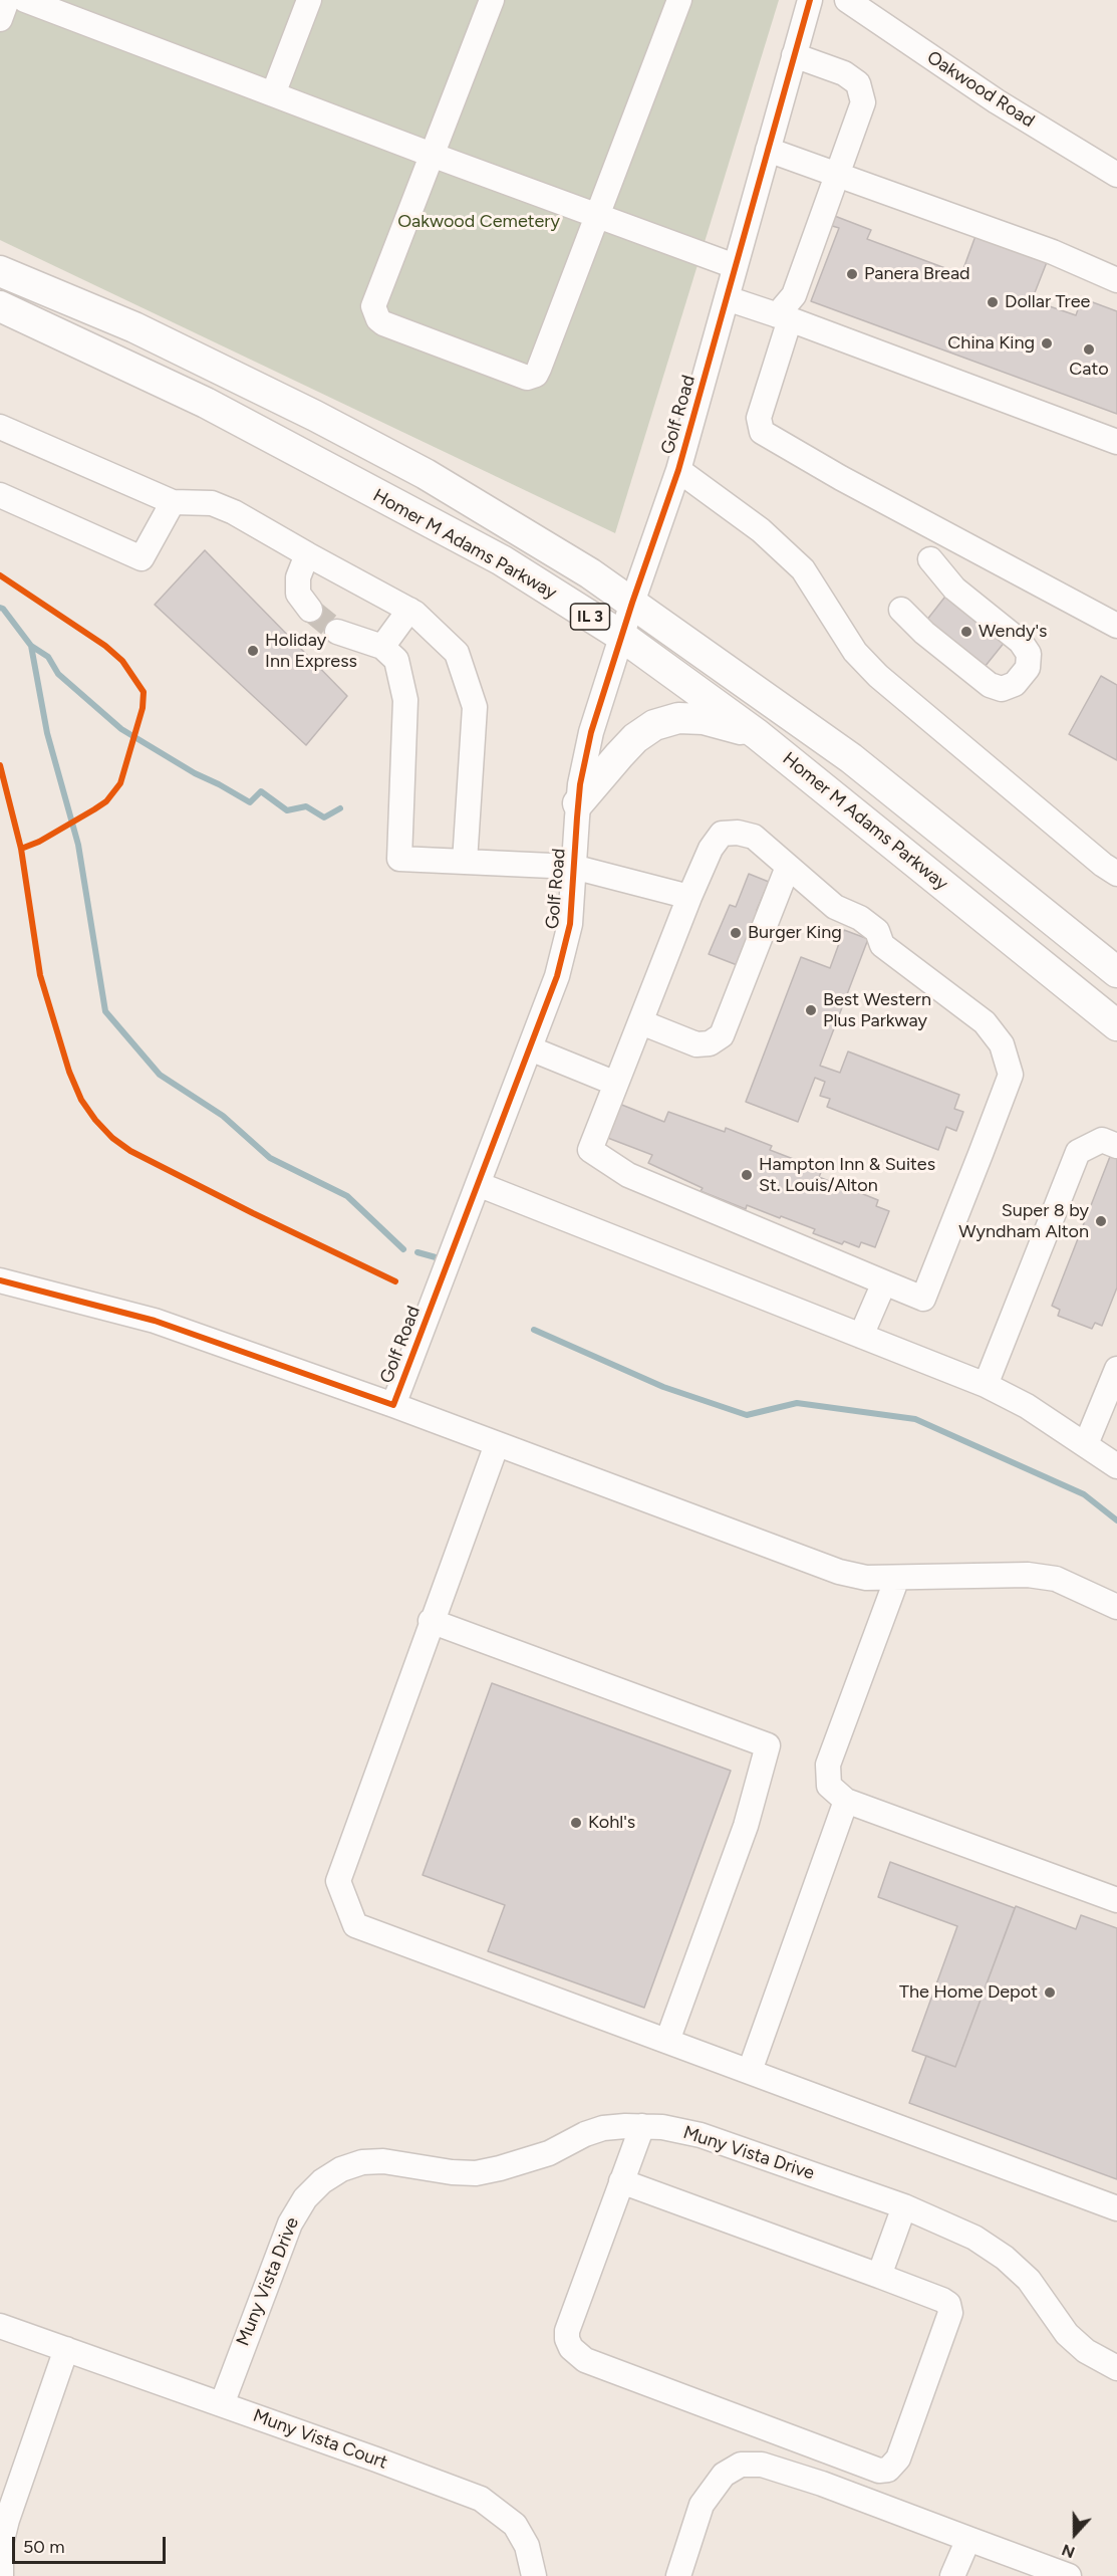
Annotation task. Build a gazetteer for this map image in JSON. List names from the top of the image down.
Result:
{
  "streets": {
    "main road": ["Homer M Adams Parkway", "IL 3"],
    "street": [
      "Oakwood Road",
      "Golf Road",
      "Muny Vista Drive",
      "Muny Vista Court"
    ]
  },
  "crossings": [
    ["Golf Road", "Homer M Adams Parkway"],
    ["Muny Vista Drive", "Muny Vista Court"]
  ],
  "parks": ["Oakwood Cemetery"],
  "places": [
    "Panera Bread",
    "Dollar Tree",
    "China King",
    "Cato",
    "Wendy's",
    "Holiday Inn Express",
    "Burger King",
    "Best Western Plus Parkway",
    "Hampton Inn & Suites St. Louis/Alton",
    "Super 8 by Wyndham Alton",
    "Kohl's",
    "The Home Depot"
  ],
  "scale_bar": "50 m",
  "north": "bottom"
}
